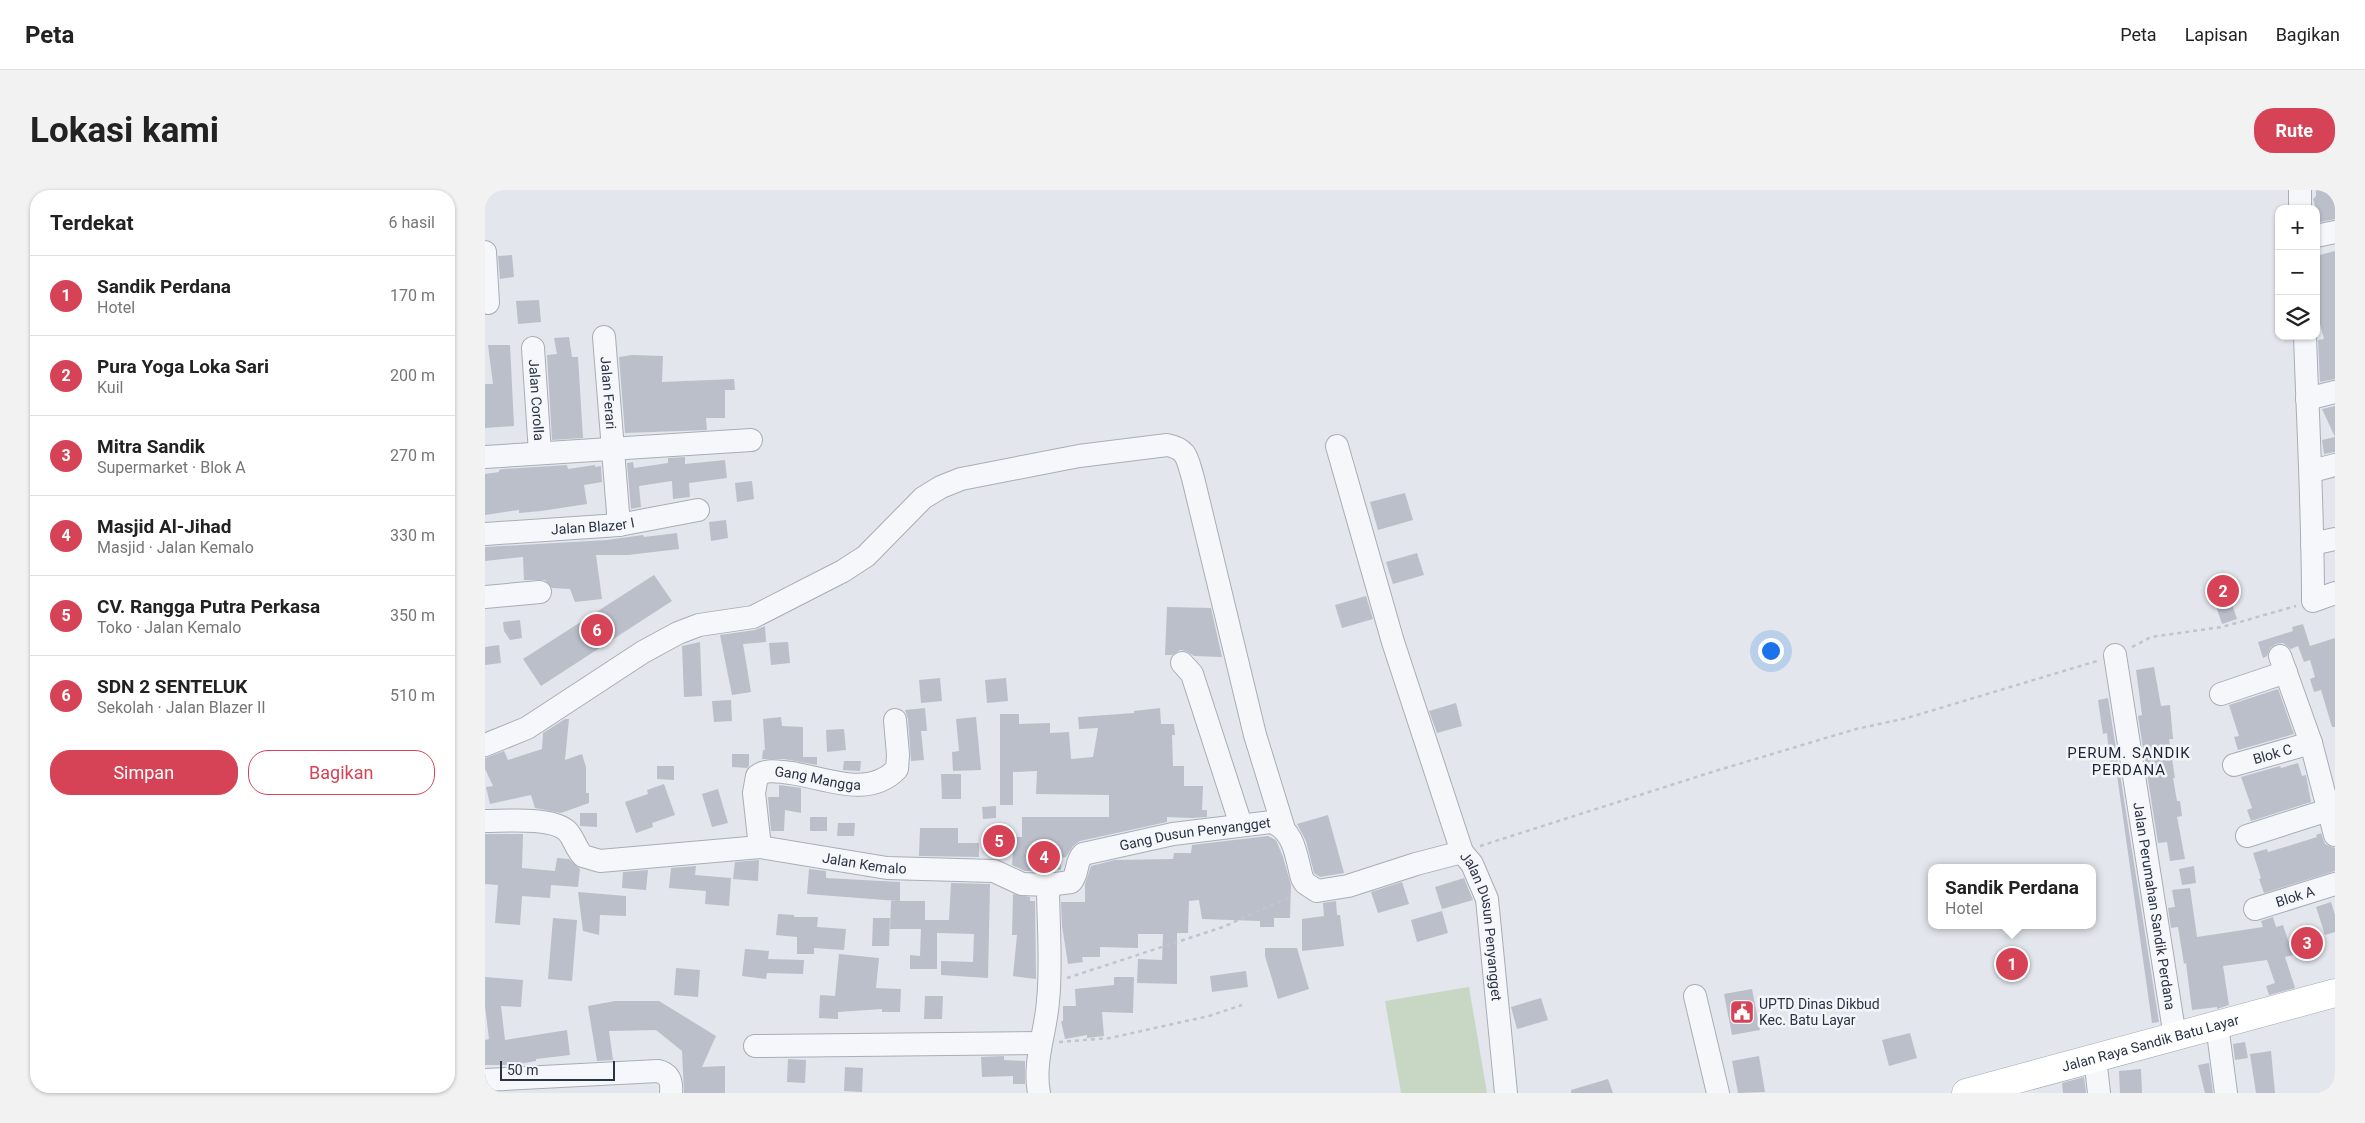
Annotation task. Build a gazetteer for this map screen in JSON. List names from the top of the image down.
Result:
{
  "streets": {
    "main road": ["Jalan Raya Sandik Batu Layar"],
    "street": [
      "Jalan Ferari",
      "Jalan Corolla",
      "Jalan Blazer I",
      "Blok C",
      "Gang Mangga",
      "Gang Dusun Penyangget",
      "Jalan Kemalo",
      "Blok A",
      "Jalan Perumahan Sandik Perdana",
      "Jalan Dusun Penyangget"
    ]
  },
  "crossings": [
    ["Jalan Ferari", "Jalan Blazer I"],
    ["Gang Mangga", "Jalan Kemalo"],
    ["Gang Dusun Penyangget", "Jalan Kemalo"],
    ["Gang Dusun Penyangget", "Jalan Dusun Penyangget"],
    ["Jalan Perumahan Sandik Perdana", "Jalan Raya Sandik Batu Layar"]
  ],
  "districts": ["PERUM. SANDIK PERDANA"],
  "places": {
    "public building": ["UPTD Dinas Dikbud Kec. Batu Layar"]
  },
  "scale_bar": "50 m",
  "page": {
    "header": "Peta",
    "nav": ["Peta", "Lapisan", "Bagikan"],
    "buttons": [
      "Rute",
      ["Simpan", "Bagikan"]
    ],
    "title": "Lokasi kami",
    "heading": ["Terdekat", "6 hasil"],
    "map_buttons": ["+", "−"],
    "list": [
      {
        "mark": "1",
        "name": "Sandik Perdana",
        "note": "Hotel",
        "value": "170 m"
      },
      {
        "mark": "2",
        "name": "Pura Yoga Loka Sari",
        "note": "Kuil",
        "value": "200 m"
      },
      {
        "mark": "3",
        "name": "Mitra Sandik",
        "note": "Supermarket · Blok A",
        "value": "270 m"
      },
      {
        "mark": "4",
        "name": "Masjid Al-Jihad",
        "note": "Masjid · Jalan Kemalo",
        "value": "330 m"
      },
      {
        "mark": "5",
        "name": "CV. Rangga Putra Perkasa",
        "note": "Toko · Jalan Kemalo",
        "value": "350 m"
      },
      {
        "mark": "6",
        "name": "SDN 2 SENTELUK",
        "note": "Sekolah · Jalan Blazer II",
        "value": "510 m"
      }
    ],
    "pins": [
      "2",
      "6",
      "5",
      "4",
      "3",
      "1"
    ],
    "popup": ["Sandik Perdana", "Hotel"],
    "scale": "50 m"
  }
}
